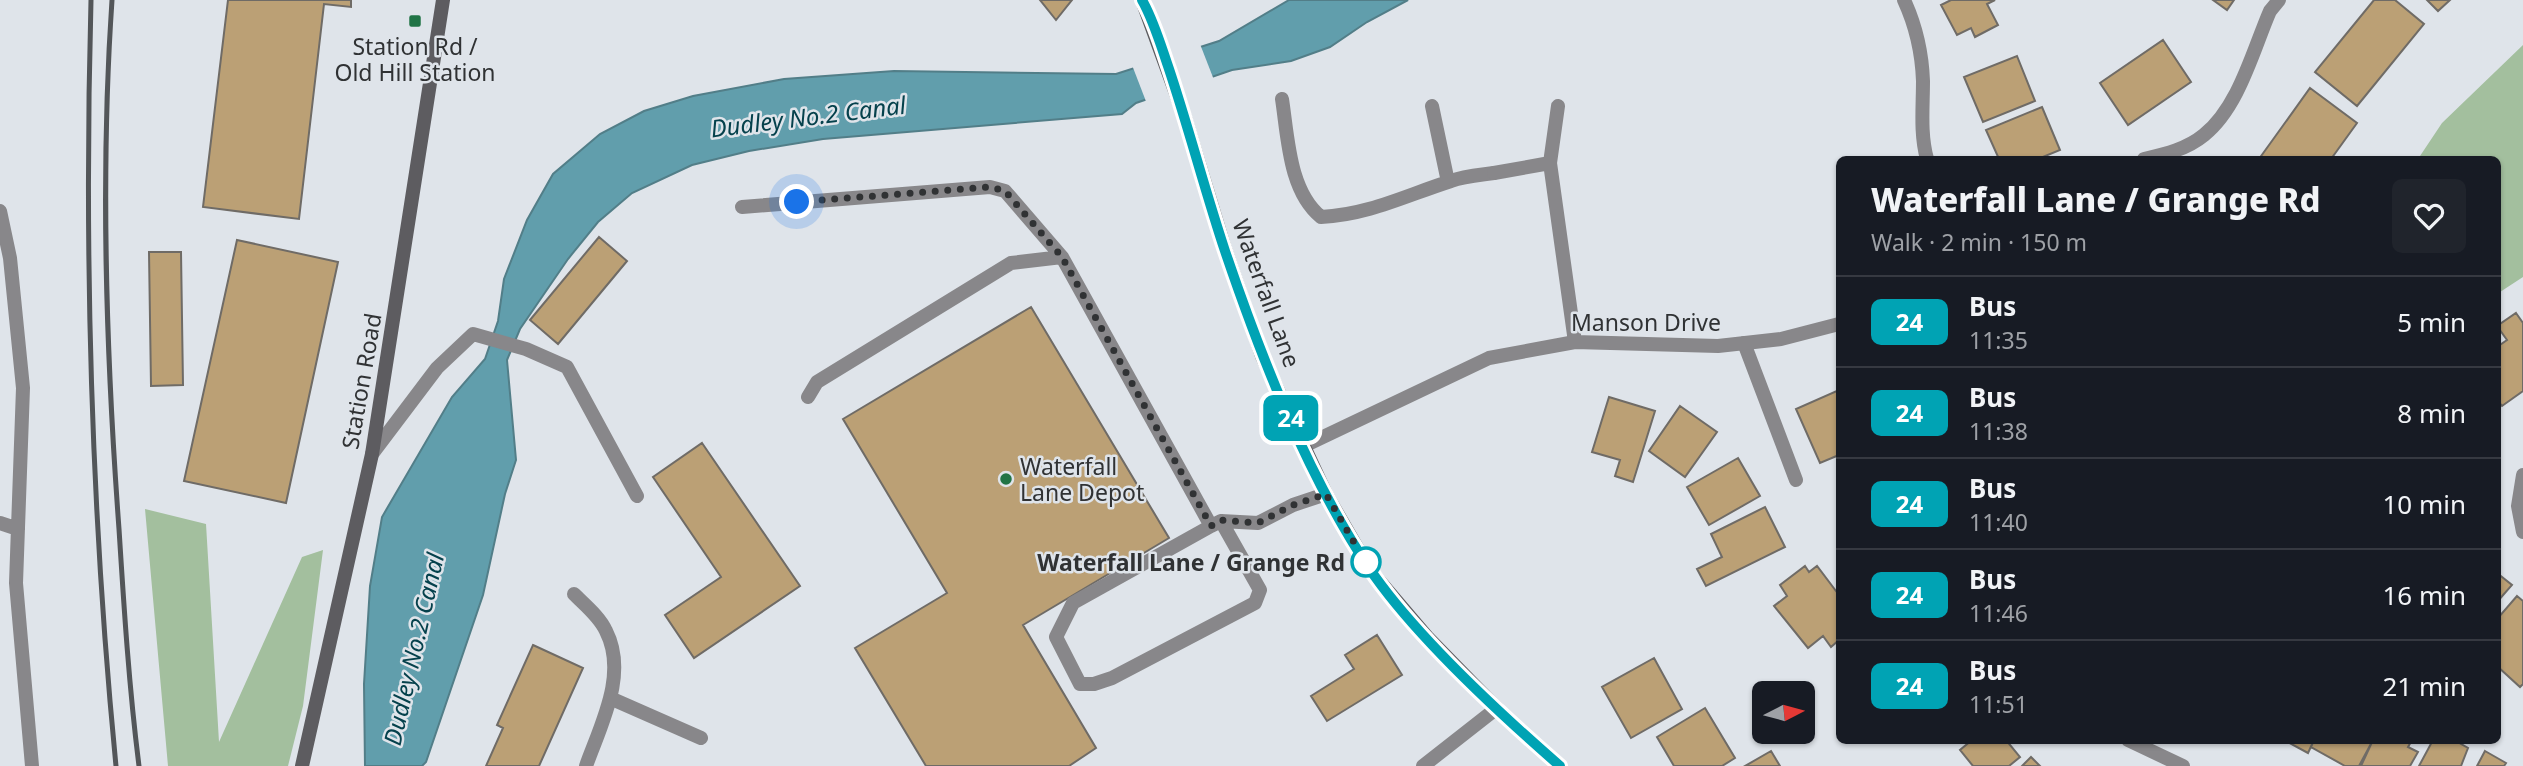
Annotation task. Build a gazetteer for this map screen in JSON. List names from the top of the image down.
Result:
{
  "streets": {
    "street": ["Waterfall Lane", "Manson Drive", "Station Road"]
  },
  "crossings": [
    ["Waterfall Lane", "Manson Drive"]
  ],
  "water": ["Dudley No.2 Canal"],
  "places": {
    "transit": ["Station Rd / Old Hill Station"],
    "other": ["Waterfall Lane Depot", "Waterfall Lane / Grange Rd"]
  },
  "lines": ["bus line 24"],
  "north": "right",
  "page": {
    "on_map": "24",
    "heading": ["Waterfall Lane / Grange Rd", "Walk · 2 min · 150 m"],
    "list": [
      {
        "mark": "24",
        "name": "Bus",
        "note": "11:35",
        "value": "5 min"
      },
      {
        "mark": "24",
        "name": "Bus",
        "note": "11:38",
        "value": "8 min"
      },
      {
        "mark": "24",
        "name": "Bus",
        "note": "11:40",
        "value": "10 min"
      },
      {
        "mark": "24",
        "name": "Bus",
        "note": "11:46",
        "value": "16 min"
      },
      {
        "mark": "24",
        "name": "Bus",
        "note": "11:51",
        "value": "21 min"
      }
    ]
  }
}
